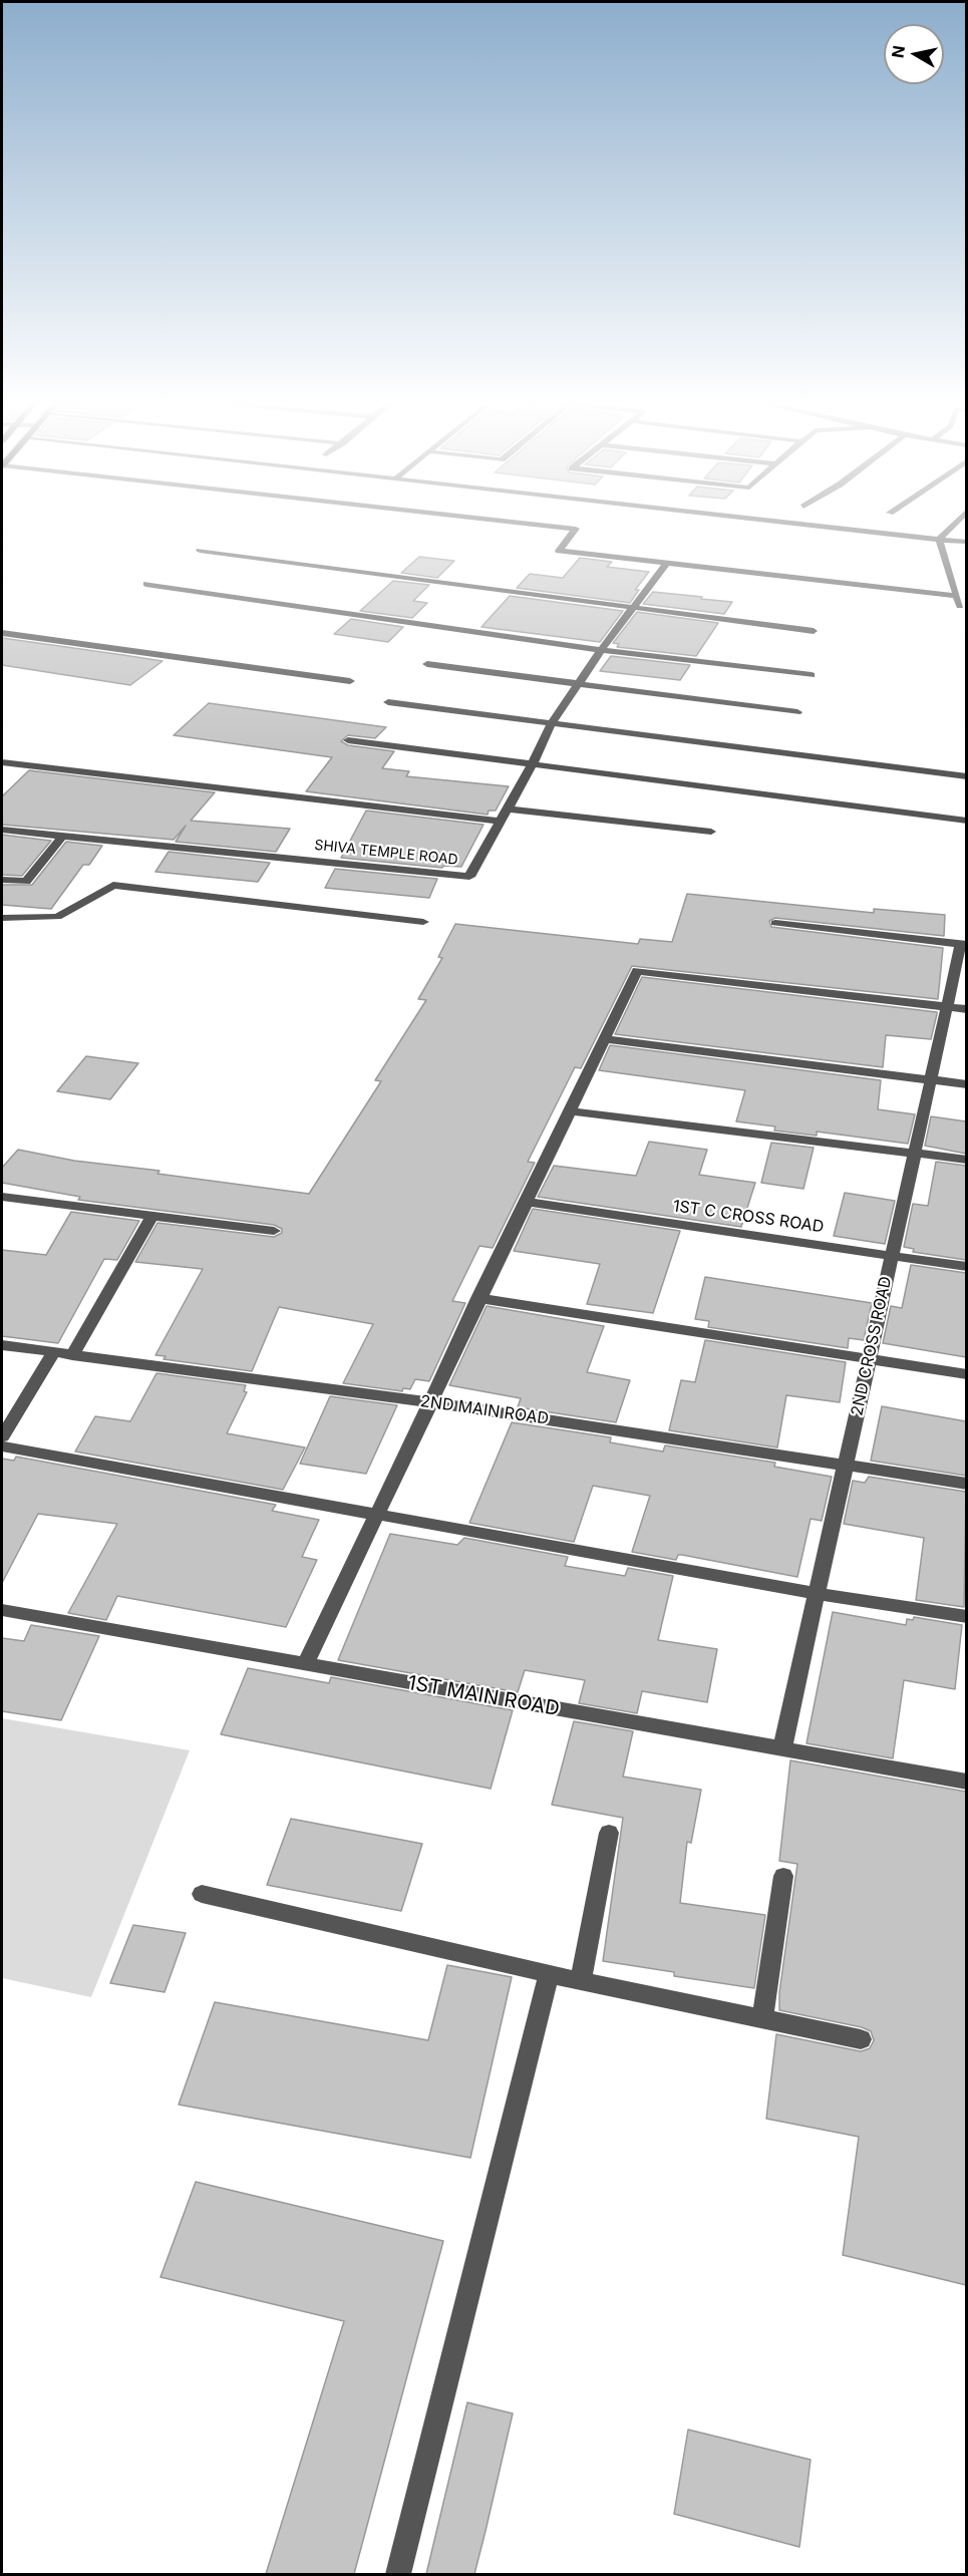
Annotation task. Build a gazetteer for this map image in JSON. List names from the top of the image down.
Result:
{
  "streets": {
    "street": [
      "SHIVA TEMPLE ROAD",
      "1ST C CROSS ROAD",
      "2ND CROSS ROAD",
      "2ND MAIN ROAD",
      "1ST MAIN ROAD"
    ]
  },
  "crossings": [
    ["1ST C CROSS ROAD", "2ND CROSS ROAD"],
    ["2ND CROSS ROAD", "2ND MAIN ROAD"],
    ["2ND CROSS ROAD", "1ST MAIN ROAD"]
  ],
  "north": "left"
}
